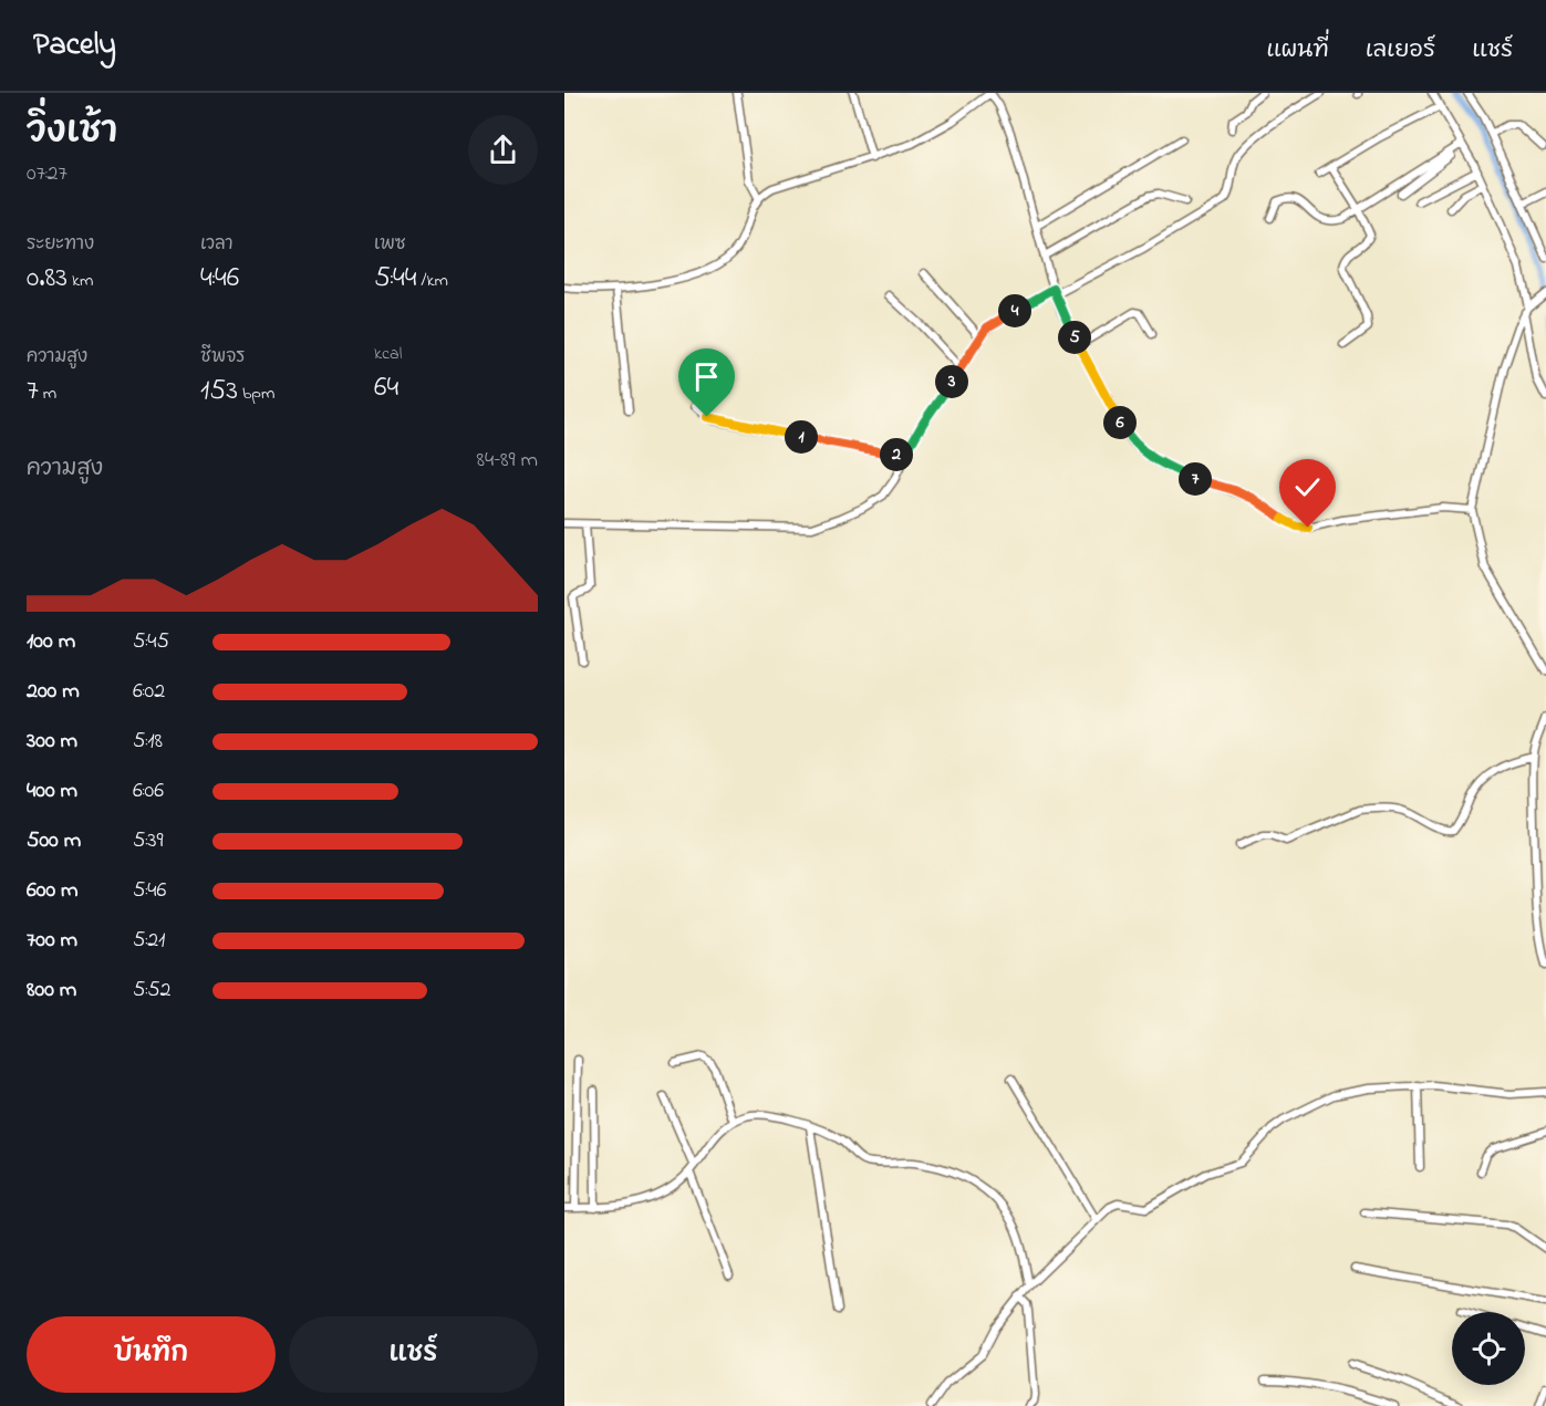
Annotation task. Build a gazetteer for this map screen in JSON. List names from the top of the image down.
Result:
{
  "page": {
    "header": "Pacely",
    "nav": ["แผนที่", "เลเยอร์", "แชร์"],
    "heading": ["วิ่งเช้า", "07:27"],
    "stats": [
      ["ระยะทาง", "0.83 km"],
      ["เวลา", "4:46"],
      ["เพซ", "5:44 /km"],
      ["ความสูง", "7 m"],
      ["ชีพจร", "153 bpm"],
      ["kcal", "64"]
    ],
    "pins": [
      "4",
      "5",
      "3",
      "6",
      "1",
      "2",
      "7"
    ],
    "chart": ["ความสูง", "84–89 m"],
    "list": [
      {
        "name": "100 m",
        "note": "5:45"
      },
      {
        "name": "200 m",
        "note": "6:02"
      },
      {
        "name": "300 m",
        "note": "5:18"
      },
      {
        "name": "400 m",
        "note": "6:06"
      },
      {
        "name": "500 m",
        "note": "5:39"
      },
      {
        "name": "600 m",
        "note": "5:46"
      },
      {
        "name": "700 m",
        "note": "5:21"
      },
      {
        "name": "800 m",
        "note": "5:52"
      }
    ],
    "buttons": ["บันทึก", "แชร์"]
  }
}
